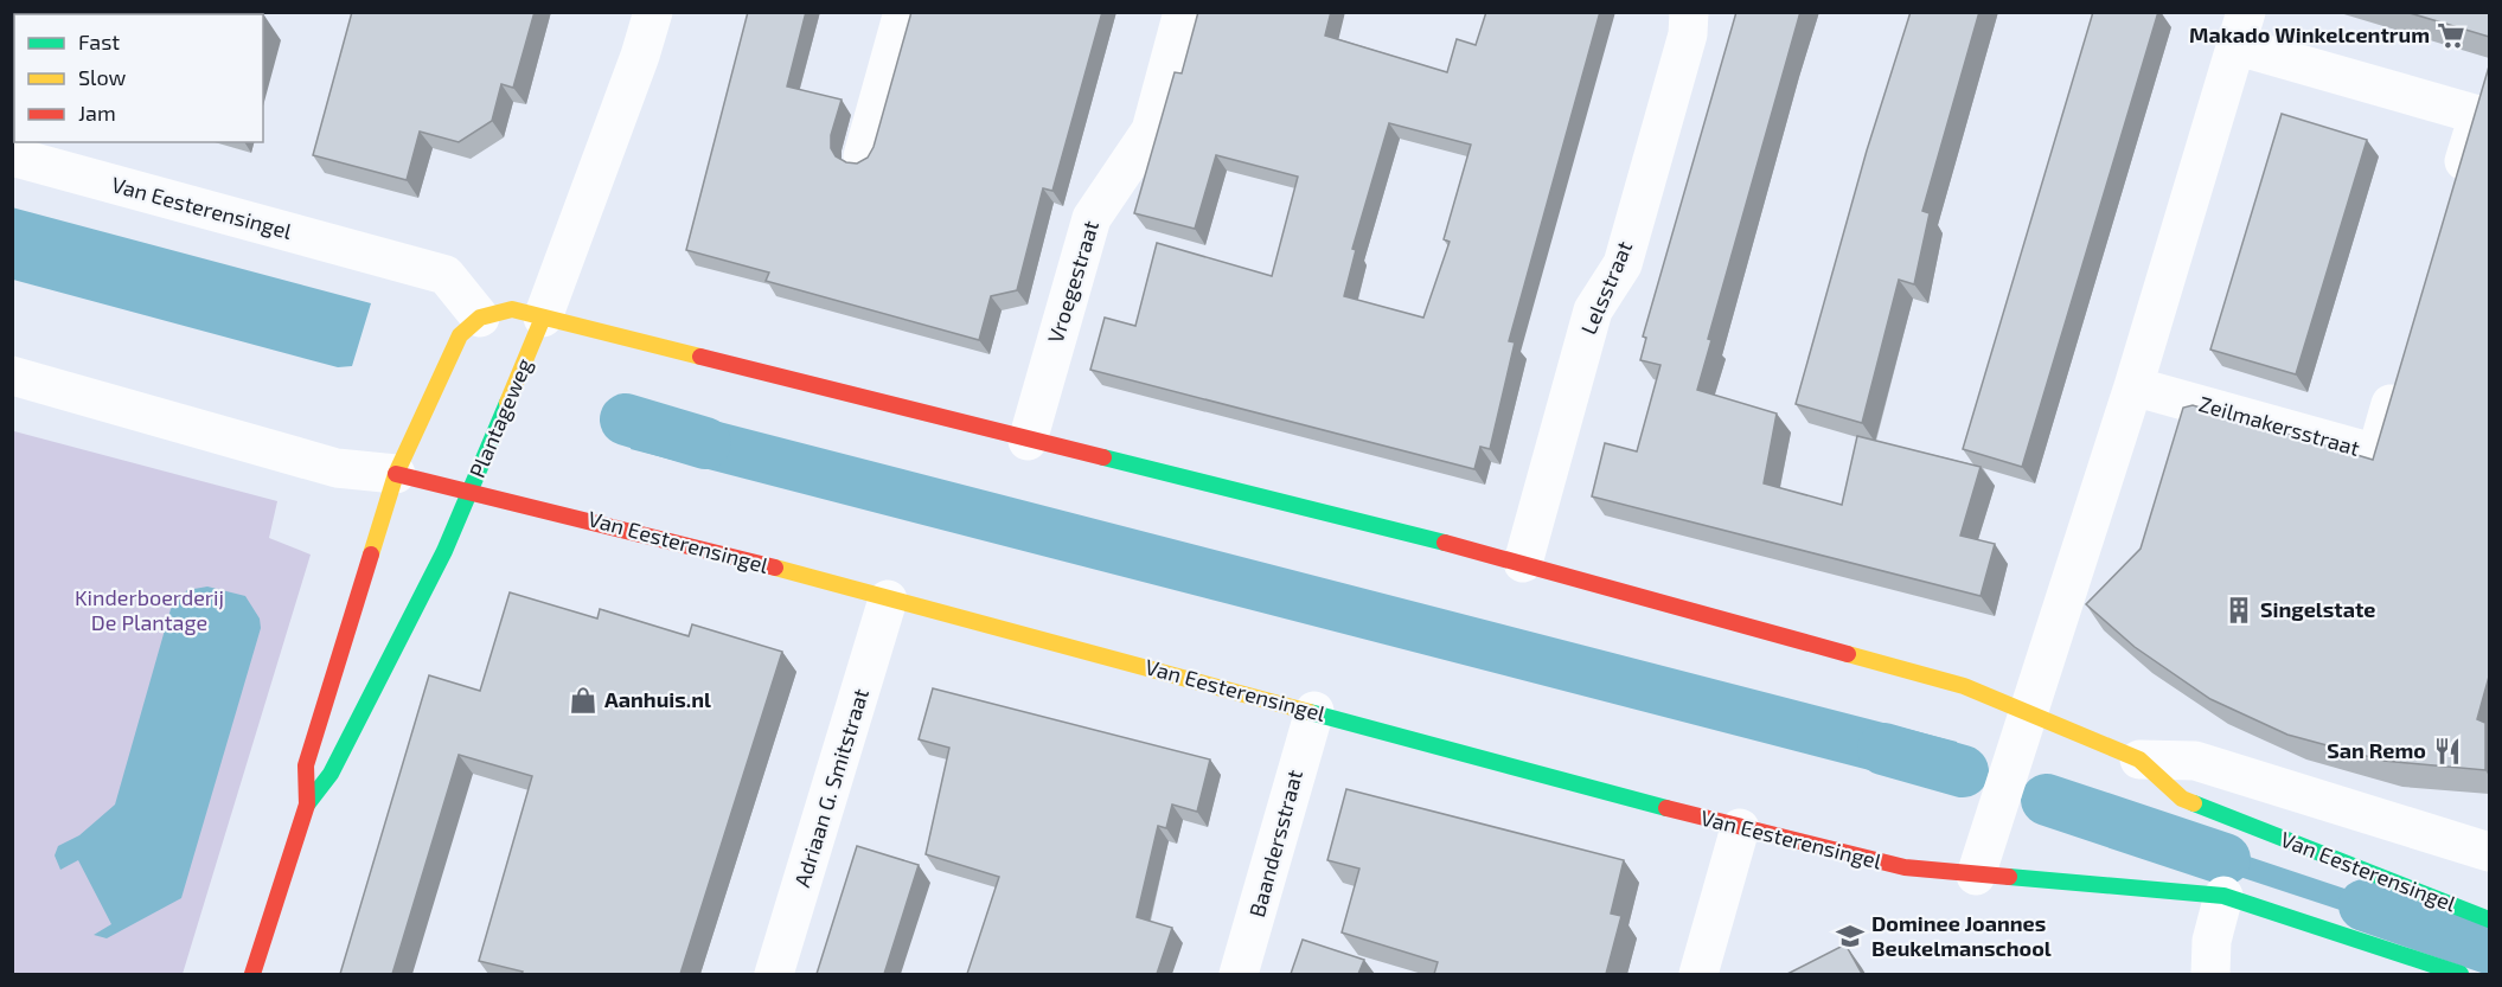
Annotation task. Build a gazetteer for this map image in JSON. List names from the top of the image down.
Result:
{
  "streets": {
    "street": [
      "Van Eesterensingel",
      "Vroegestraat",
      "Lelsstraat",
      "Plantageweg",
      "Zeilmakersstraat",
      "Adriaan G. Smitstraat",
      "Baandersstraat"
    ]
  },
  "crossings": [
    ["Van Eesterensingel", "Vroegestraat"],
    ["Van Eesterensingel", "Lelsstraat"],
    ["Van Eesterensingel", "Plantageweg"],
    ["Van Eesterensingel", "Adriaan G. Smitstraat"],
    ["Van Eesterensingel", "Baandersstraat"]
  ],
  "parks": ["Kinderboerderij De Plantage"],
  "places": {
    "supermarket": ["Makado Winkelcentrum"],
    "building": ["Singelstate"],
    "shop": ["Aanhuis.nl"],
    "restaurant": ["San Remo"],
    "school or university": ["Dominee Joannes Beukelmanschool"]
  },
  "legend": ["Fast", "Slow", "Jam"]
}
